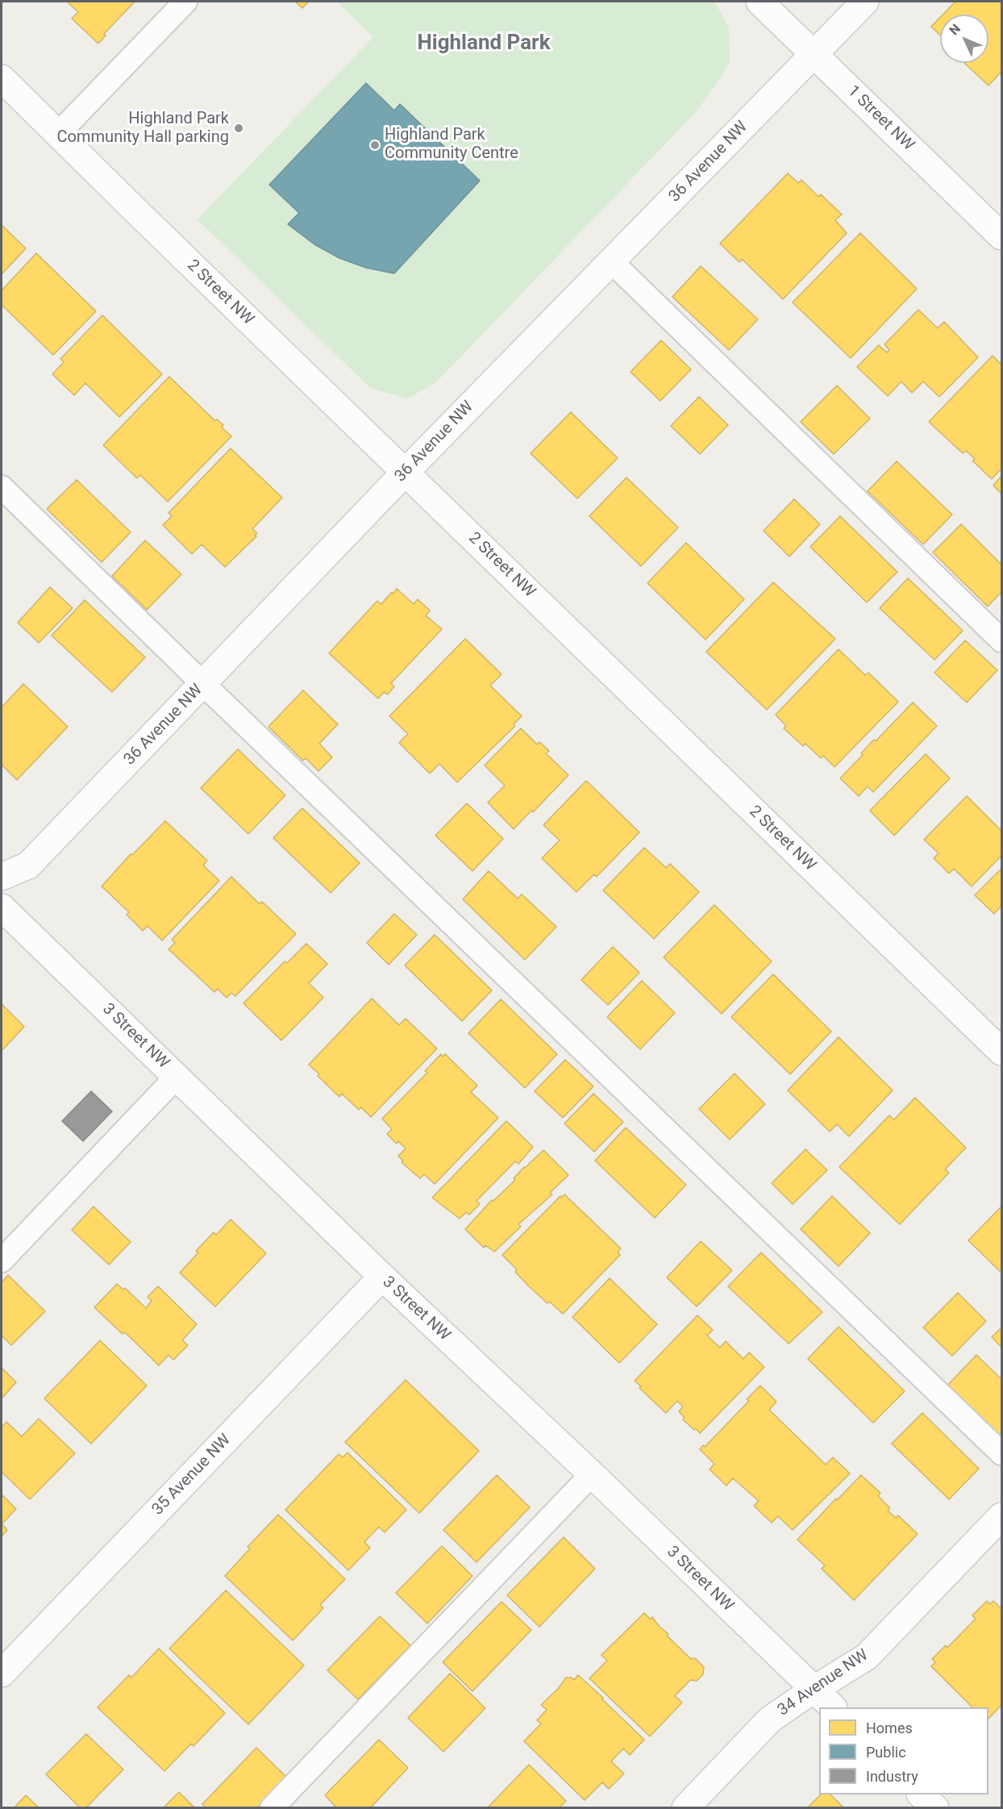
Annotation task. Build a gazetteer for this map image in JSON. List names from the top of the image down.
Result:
{
  "streets": {
    "street": [
      "1 Street NW",
      "36 Avenue NW",
      "2 Street NW",
      "3 Street NW",
      "35 Avenue NW",
      "34 Avenue NW"
    ]
  },
  "crossings": [
    ["1 Street NW", "36 Avenue NW"],
    ["36 Avenue NW", "2 Street NW"],
    ["3 Street NW", "35 Avenue NW"],
    ["3 Street NW", "34 Avenue NW"]
  ],
  "districts": ["Highland Park"],
  "places": ["Highland Park Community Hall parking", "Highland Park Community Centre"],
  "legend": ["Homes", "Public", "Industry"],
  "north": "top left"
}
